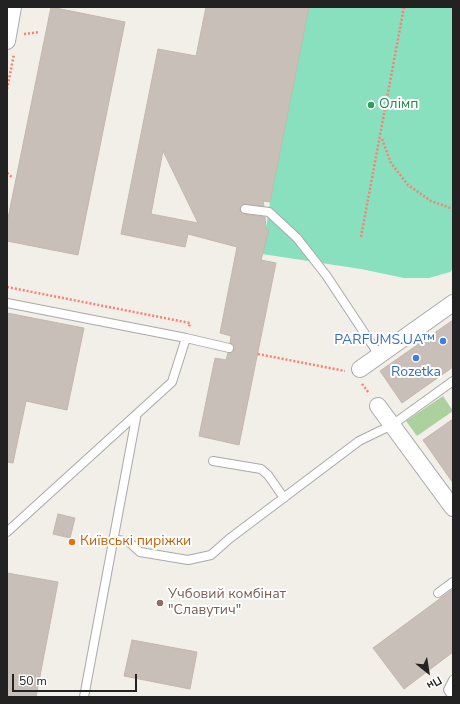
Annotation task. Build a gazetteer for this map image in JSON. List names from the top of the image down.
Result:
{
  "places": [
    "Олімп",
    "PARFUMS.UA™",
    "Rozetka",
    "Київські пиріжки",
    "Учбовий комбінат \"Славутич\""
  ],
  "scale_bar": "50 m",
  "north": "bottom right"
}
